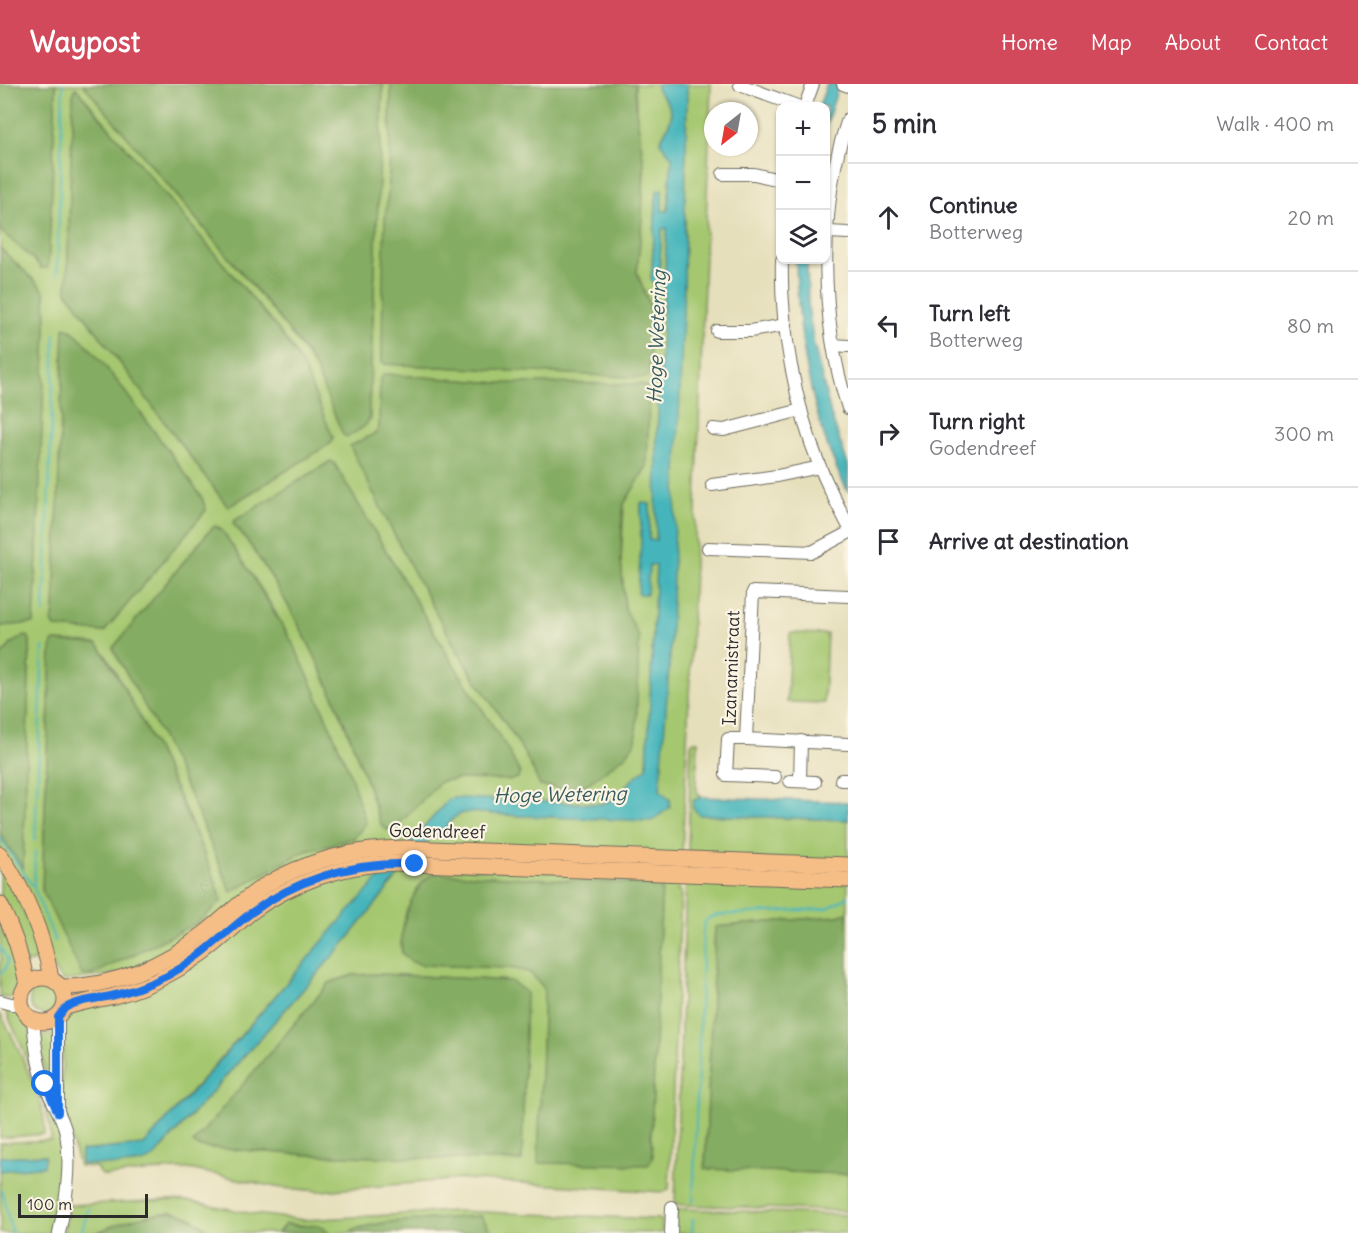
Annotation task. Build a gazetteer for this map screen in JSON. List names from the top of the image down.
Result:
{
  "streets": {
    "main road": ["Godendreef"],
    "street": ["Izanamistraat"]
  },
  "water": ["Hoge Wetering"],
  "scale_bar": "100 m",
  "north": "bottom left",
  "page": {
    "header": "Waypost",
    "nav": [
      "Home",
      "Map",
      "About",
      "Contact"
    ],
    "heading": ["5 min", "Walk · 400 m"],
    "map_buttons": ["+", "−"],
    "list": [
      ["Continue", "Botterweg", "20 m"],
      ["Turn left", "Botterweg", "80 m"],
      ["Turn right", "Godendreef", "300 m"],
      "Arrive at destination"
    ],
    "scale": "100 m"
  }
}
